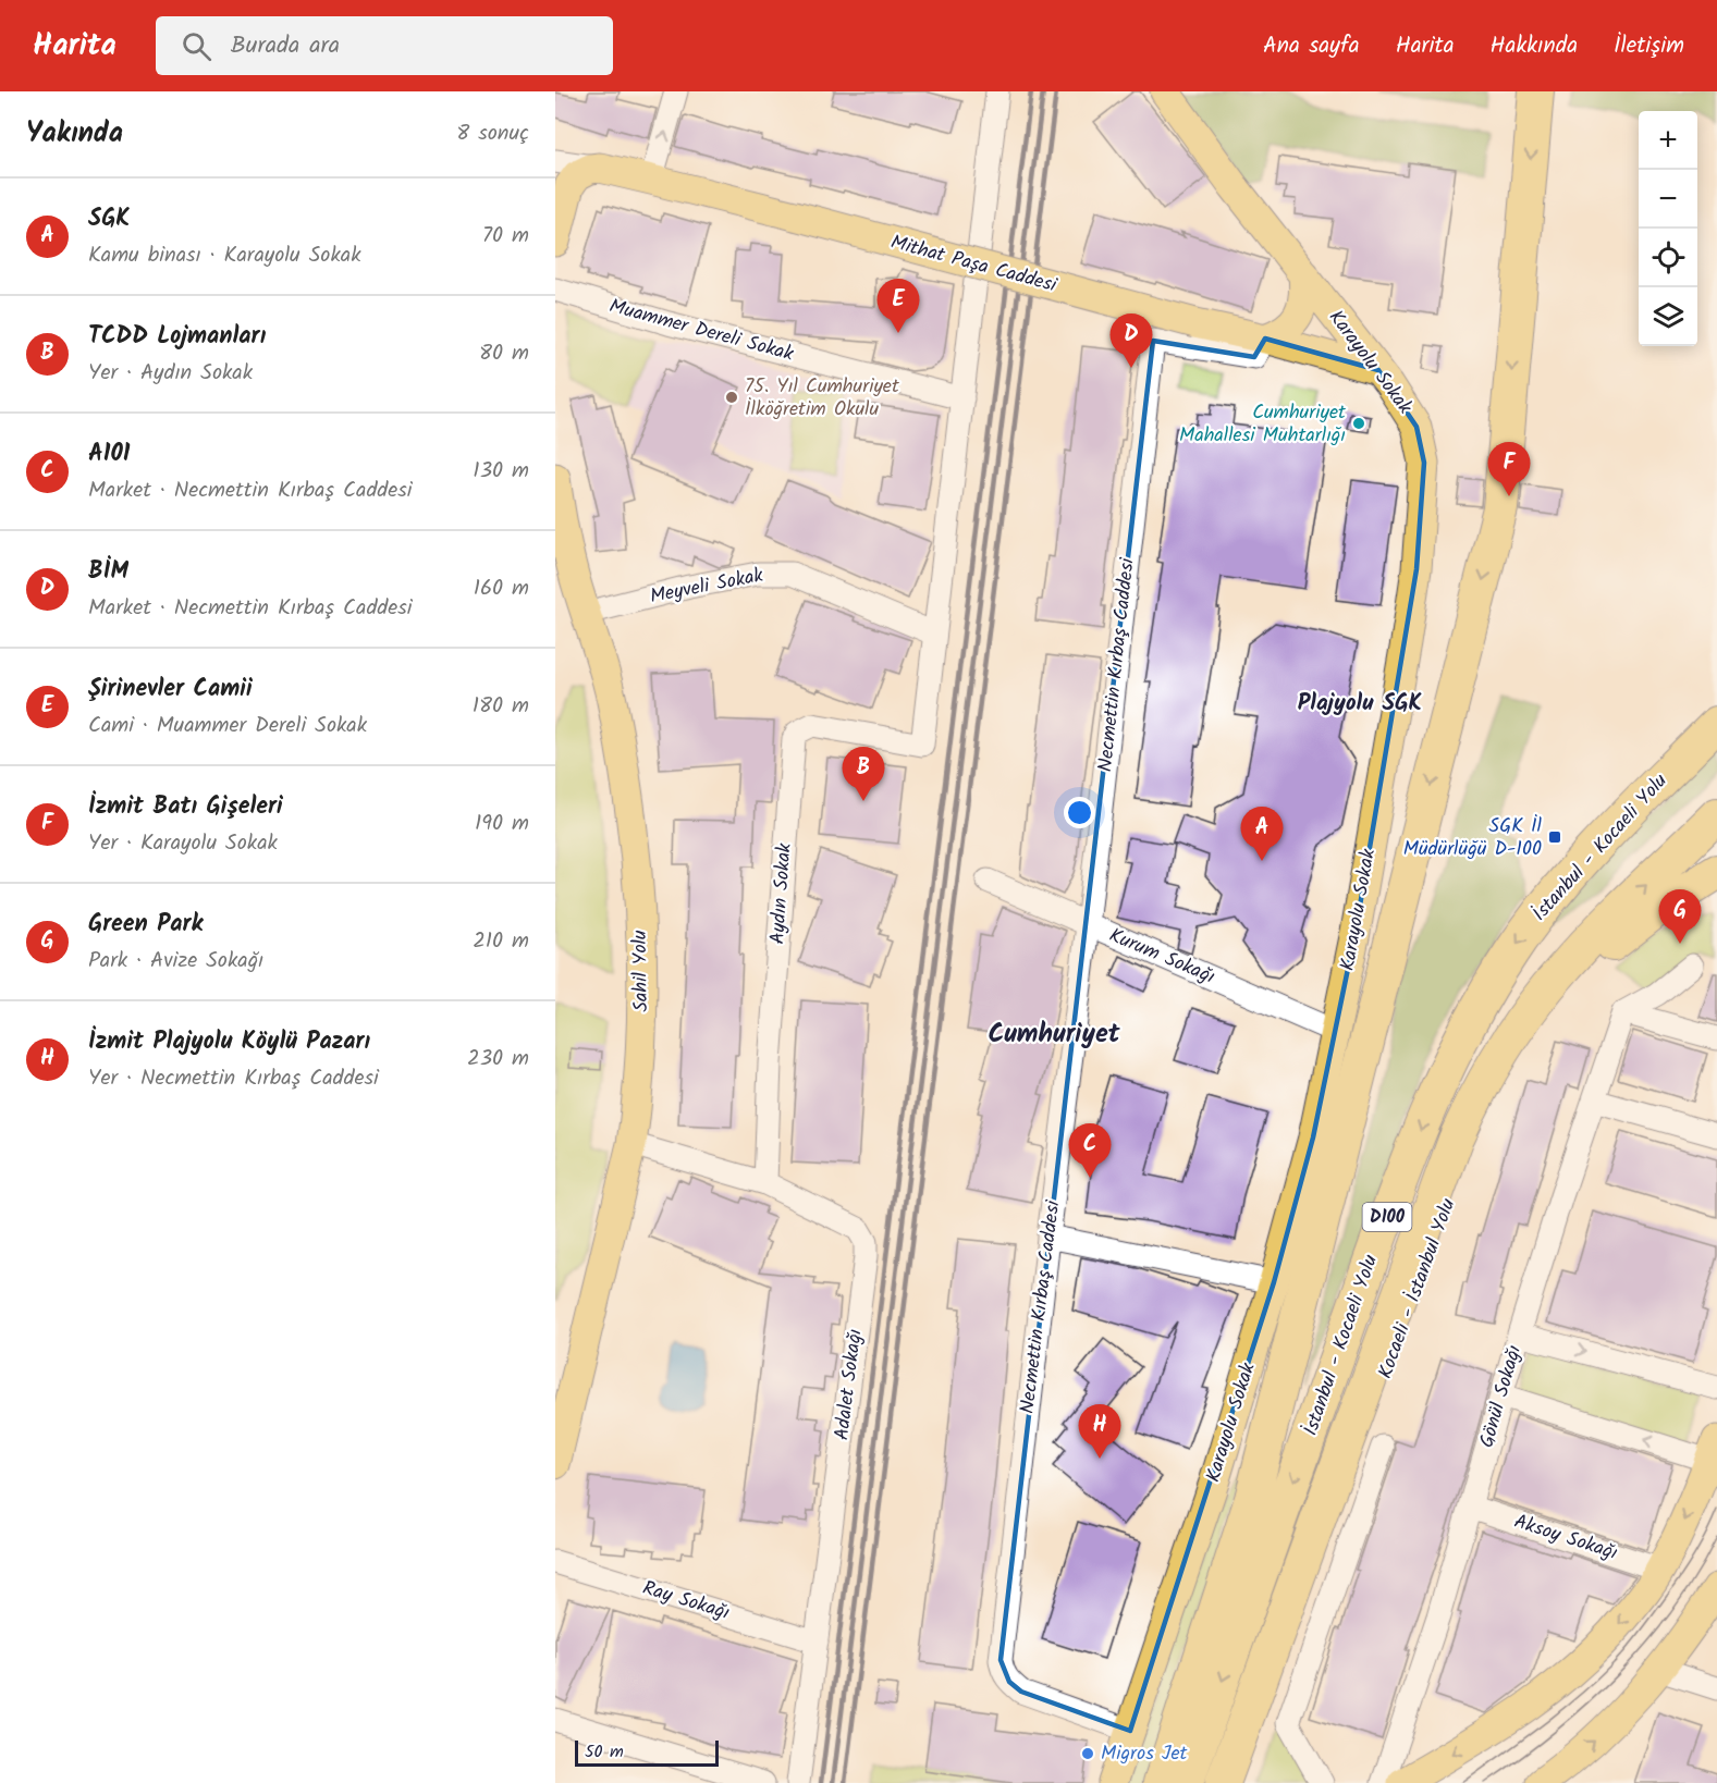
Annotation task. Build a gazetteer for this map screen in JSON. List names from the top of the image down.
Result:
{
  "streets": {
    "highway": ["İstanbul - Kocaeli Yolu", "D100", "Kocaeli - İstanbul Yolu"],
    "main road": ["Mithat Paşa Caddesi", "Karayolu Sokak", "Sahil Yolu"],
    "street": [
      "Muammer Dereli Sokak",
      "Meyveli Sokak",
      "Necmettin Kırbaş Caddesi",
      "Aydın Sokak",
      "Kurum Sokağı",
      "Adalet Sokağı",
      "Gönül Sokağı",
      "Aksoy Sokağı",
      "Ray Sokağı"
    ]
  },
  "crossings": [
    ["Mithat Paşa Caddesi", "Necmettin Kırbaş Caddesi"],
    ["Karayolu Sokak", "Necmettin Kırbaş Caddesi"],
    ["Karayolu Sokak", "Kurum Sokağı"],
    ["Meyveli Sokak", "Aydın Sokak"],
    ["Meyveli Sokak", "Sahil Yolu"],
    ["Necmettin Kırbaş Caddesi", "Kurum Sokağı"],
    ["Aydın Sokak", "Adalet Sokağı"],
    ["Sahil Yolu", "Adalet Sokağı"],
    ["Adalet Sokağı", "Ray Sokağı"],
    ["Gönül Sokağı", "Aksoy Sokağı"]
  ],
  "districts": ["Plajyolu SGK", "Cumhuriyet"],
  "places": {
    "other": ["75. Yıl Cumhuriyet İlköğretim Okulu", "Cumhuriyet Mahallesi Muhtarlığı", "Migros Jet"],
    "transit": ["SGK İl Müdürlüğü D-100"]
  },
  "scale_bar": "50 m",
  "page": {
    "header": "Harita",
    "search": "Burada ara",
    "nav": [
      "Ana sayfa",
      "Harita",
      "Hakkında",
      "İletişim"
    ],
    "heading": ["Yakında", "8 sonuç"],
    "map_buttons": ["+", "−"],
    "list": [
      {
        "mark": "A",
        "name": "SGK",
        "note": "Kamu binası · Karayolu Sokak",
        "value": "70 m"
      },
      {
        "mark": "B",
        "name": "TCDD Lojmanları",
        "note": "Yer · Aydın Sokak",
        "value": "80 m"
      },
      {
        "mark": "C",
        "name": "A101",
        "note": "Market · Necmettin Kırbaş Caddesi",
        "value": "130 m"
      },
      {
        "mark": "D",
        "name": "BİM",
        "note": "Market · Necmettin Kırbaş Caddesi",
        "value": "160 m"
      },
      {
        "mark": "E",
        "name": "Şirinevler Camii",
        "note": "Cami · Muammer Dereli Sokak",
        "value": "180 m"
      },
      {
        "mark": "F",
        "name": "İzmit Batı Gişeleri",
        "note": "Yer · Karayolu Sokak",
        "value": "190 m"
      },
      {
        "mark": "G",
        "name": "Green Park",
        "note": "Park · Avize Sokağı",
        "value": "210 m"
      },
      {
        "mark": "H",
        "name": "İzmit Plajyolu Köylü Pazarı",
        "note": "Yer · Necmettin Kırbaş Caddesi",
        "value": "230 m"
      }
    ],
    "pins": [
      "E",
      "D",
      "F",
      "B",
      "A",
      "G",
      "C",
      "H"
    ],
    "scale": "50 m"
  }
}
